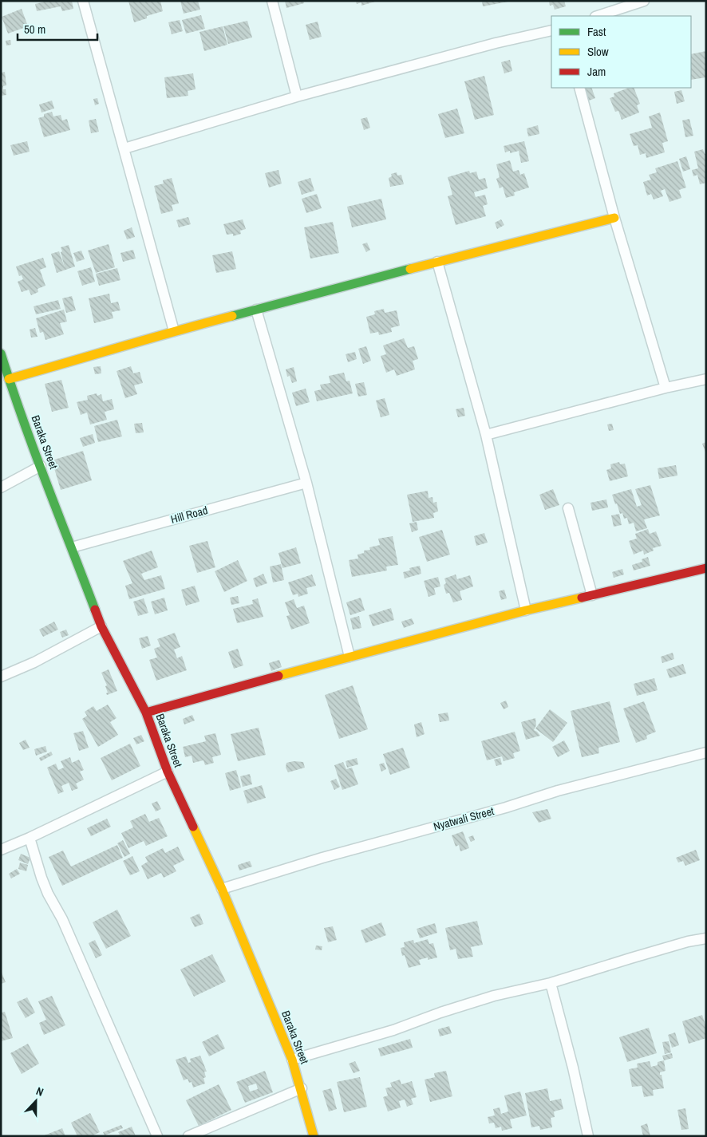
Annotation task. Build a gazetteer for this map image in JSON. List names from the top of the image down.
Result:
{
  "streets": {
    "street": ["Baraka Street", "Hill Road", "Nyatwali Street"]
  },
  "crossings": [
    ["Baraka Street", "Hill Road"],
    ["Baraka Street", "Nyatwali Street"]
  ],
  "legend": ["Fast", "Slow", "Jam"],
  "scale_bar": "50 m",
  "north": "top"
}
